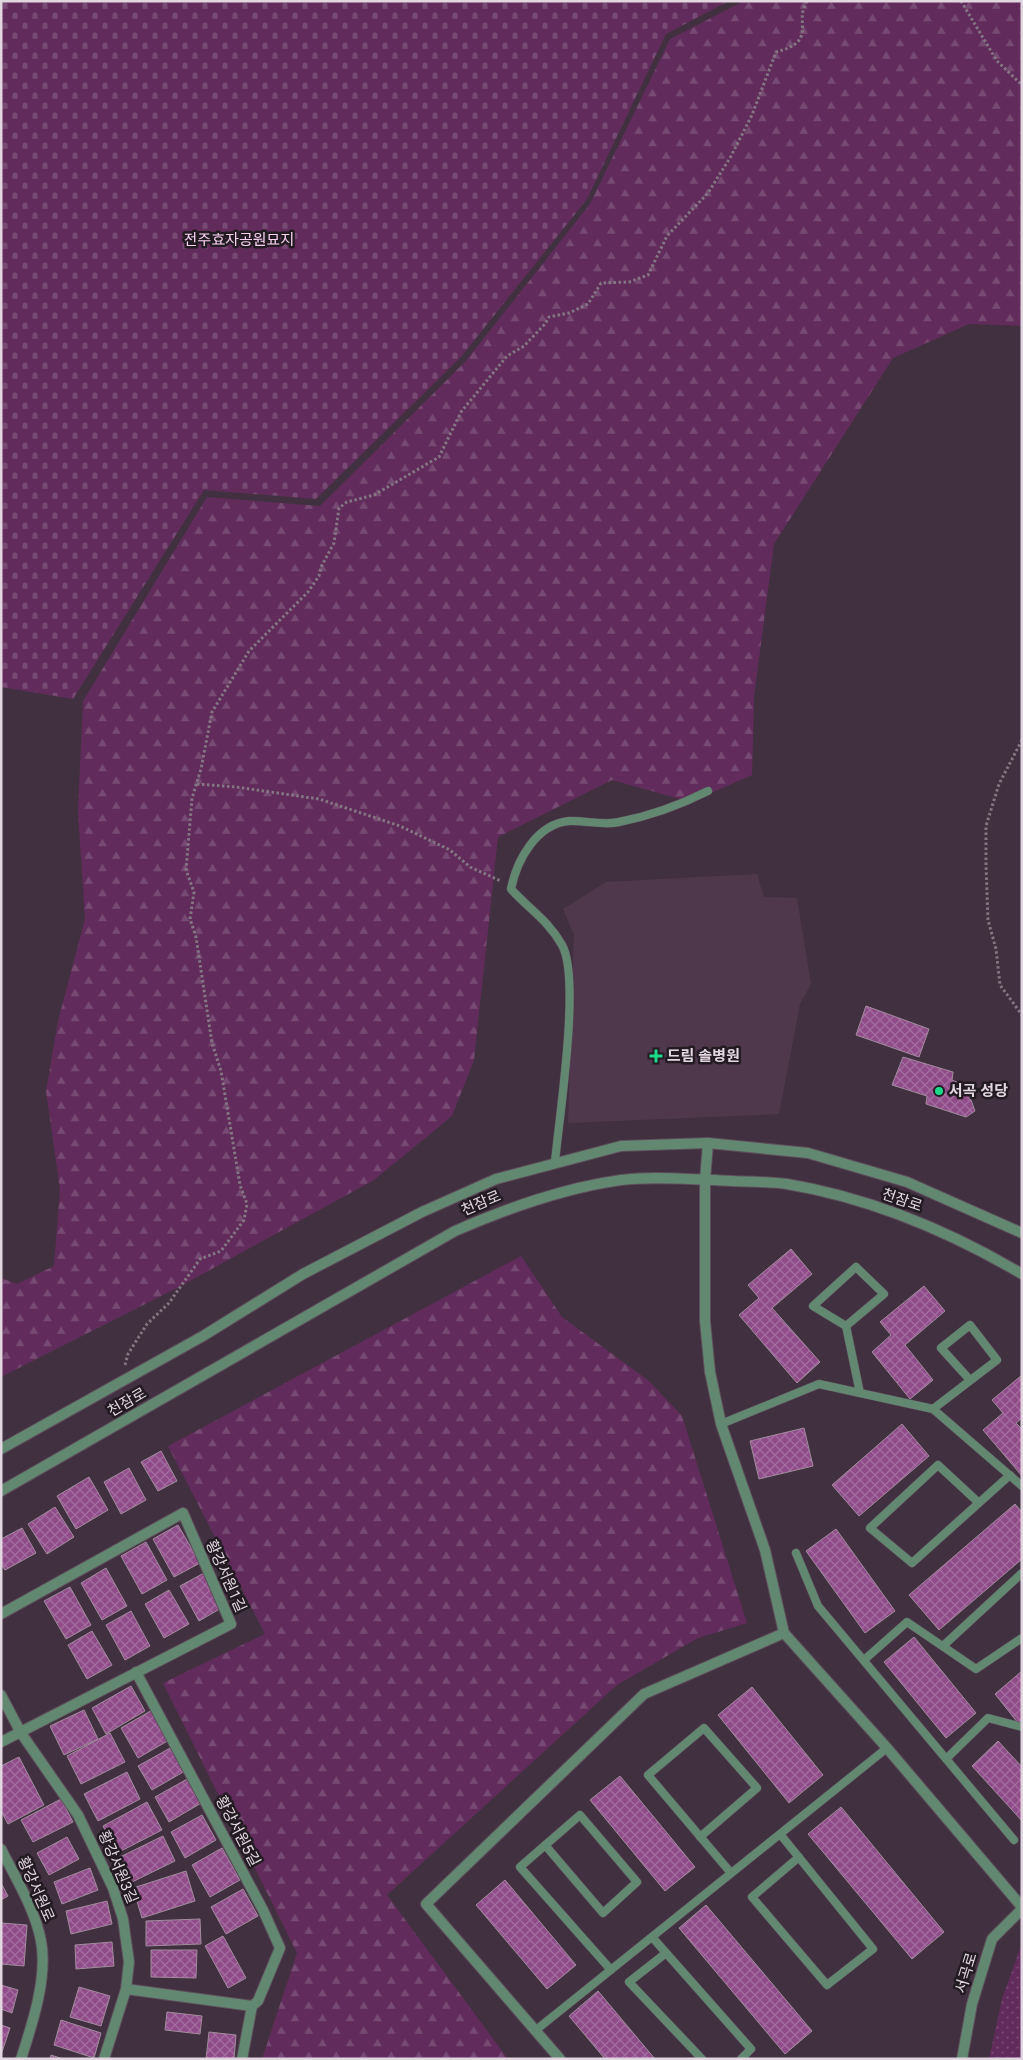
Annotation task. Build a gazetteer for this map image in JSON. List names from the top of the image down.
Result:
{
  "streets": {
    "street": [
      "천잠로",
      "황강서원1길",
      "황강서원5길",
      "황강서원3길",
      "황강서원로",
      "서곡로"
    ]
  },
  "crossings": [
    ["황강서원1길", "황강서원5길"],
    ["황강서원1길", "황강서원3길"]
  ],
  "parks": ["전주효자공원묘지"],
  "places": {
    "health": ["드림 솔병원"],
    "other": ["서곡 성당"]
  }
}
